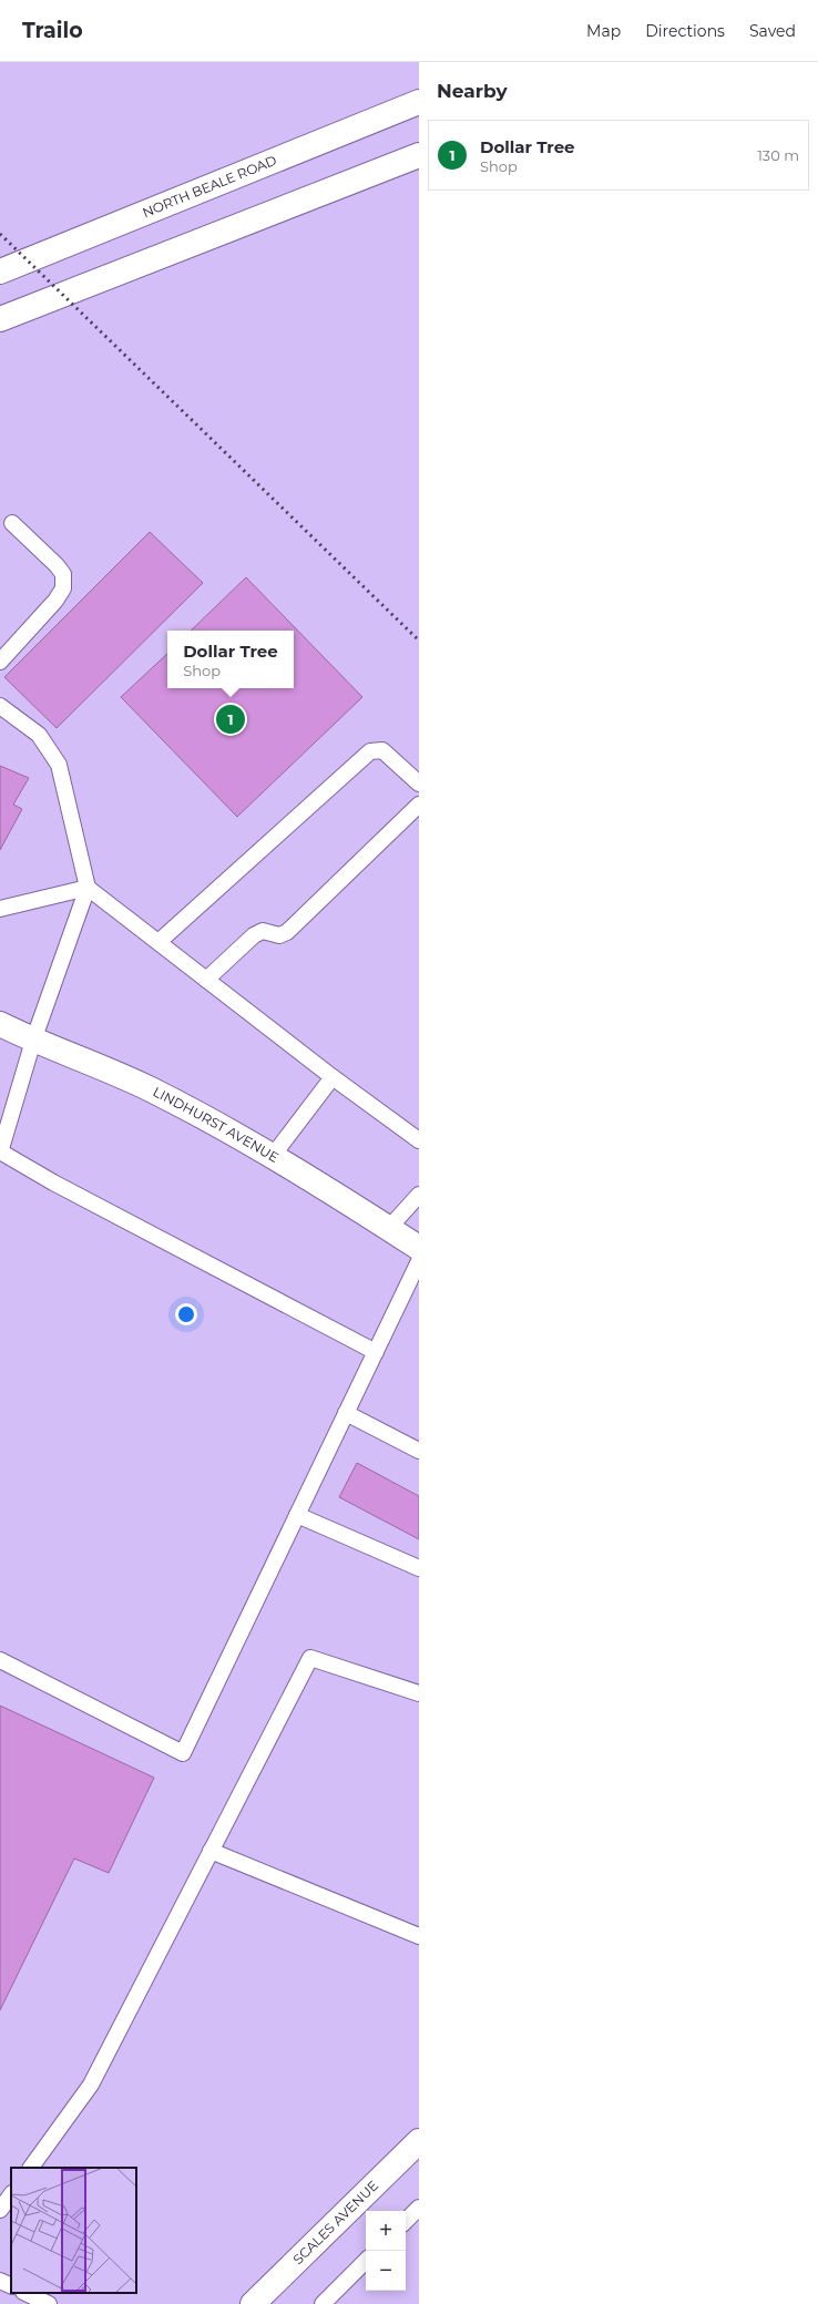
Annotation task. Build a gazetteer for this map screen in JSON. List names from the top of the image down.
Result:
{
  "streets": {
    "main road": ["NORTH BEALE ROAD", "LINDHURST AVENUE", "SCALES AVENUE"]
  },
  "page": {
    "header": "Trailo",
    "nav": ["Map", "Directions", "Saved"],
    "heading": "Nearby",
    "list": [
      {
        "mark": "1",
        "name": "Dollar Tree",
        "note": "Shop",
        "value": "130 m"
      }
    ],
    "popup": ["Dollar Tree", "Shop"],
    "pins": "1",
    "map_buttons": ["+", "−"]
  }
}
